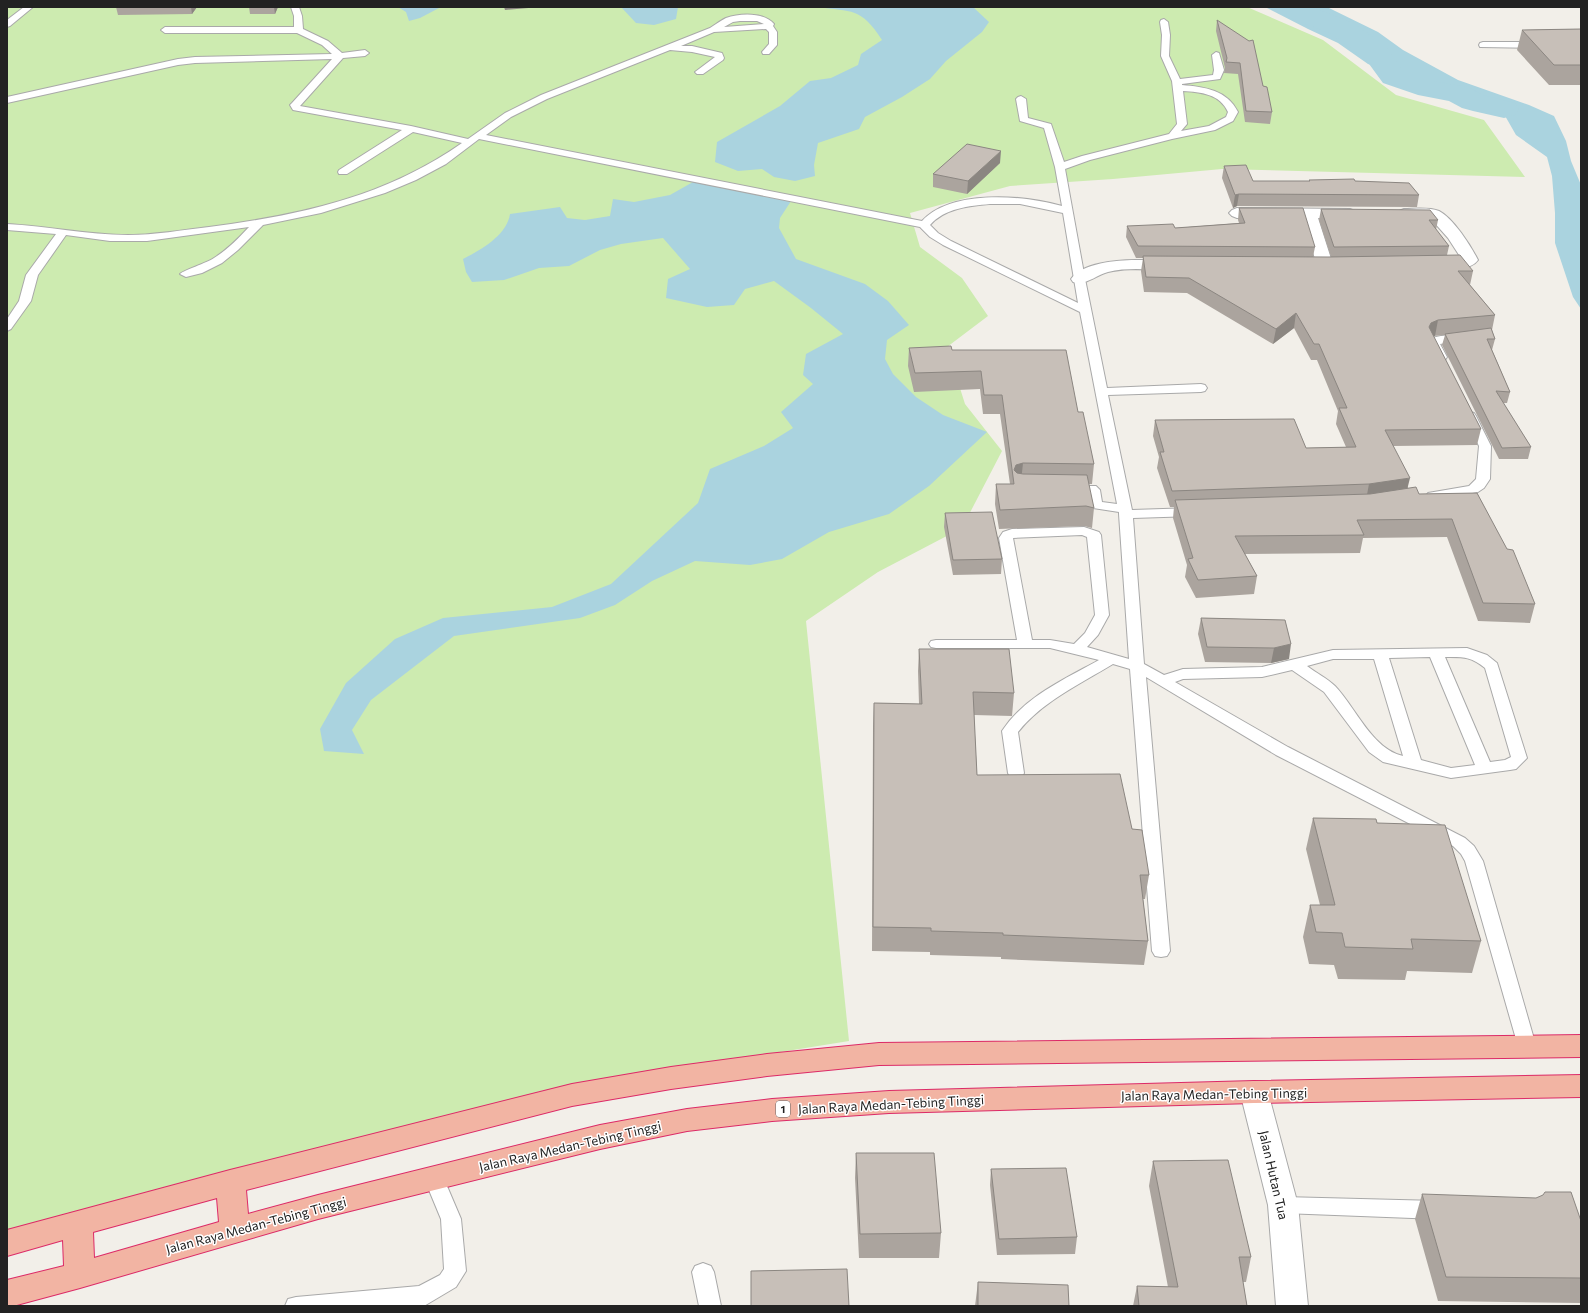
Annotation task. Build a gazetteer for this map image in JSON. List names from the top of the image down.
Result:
{
  "streets": {
    "highway": ["Jalan Raya Medan-Tebing Tinggi", "1"],
    "street": ["Jalan Hutan Tua"]
  },
  "crossings": [
    ["Jalan Raya Medan-Tebing Tinggi", "Jalan Hutan Tua"]
  ]
}
